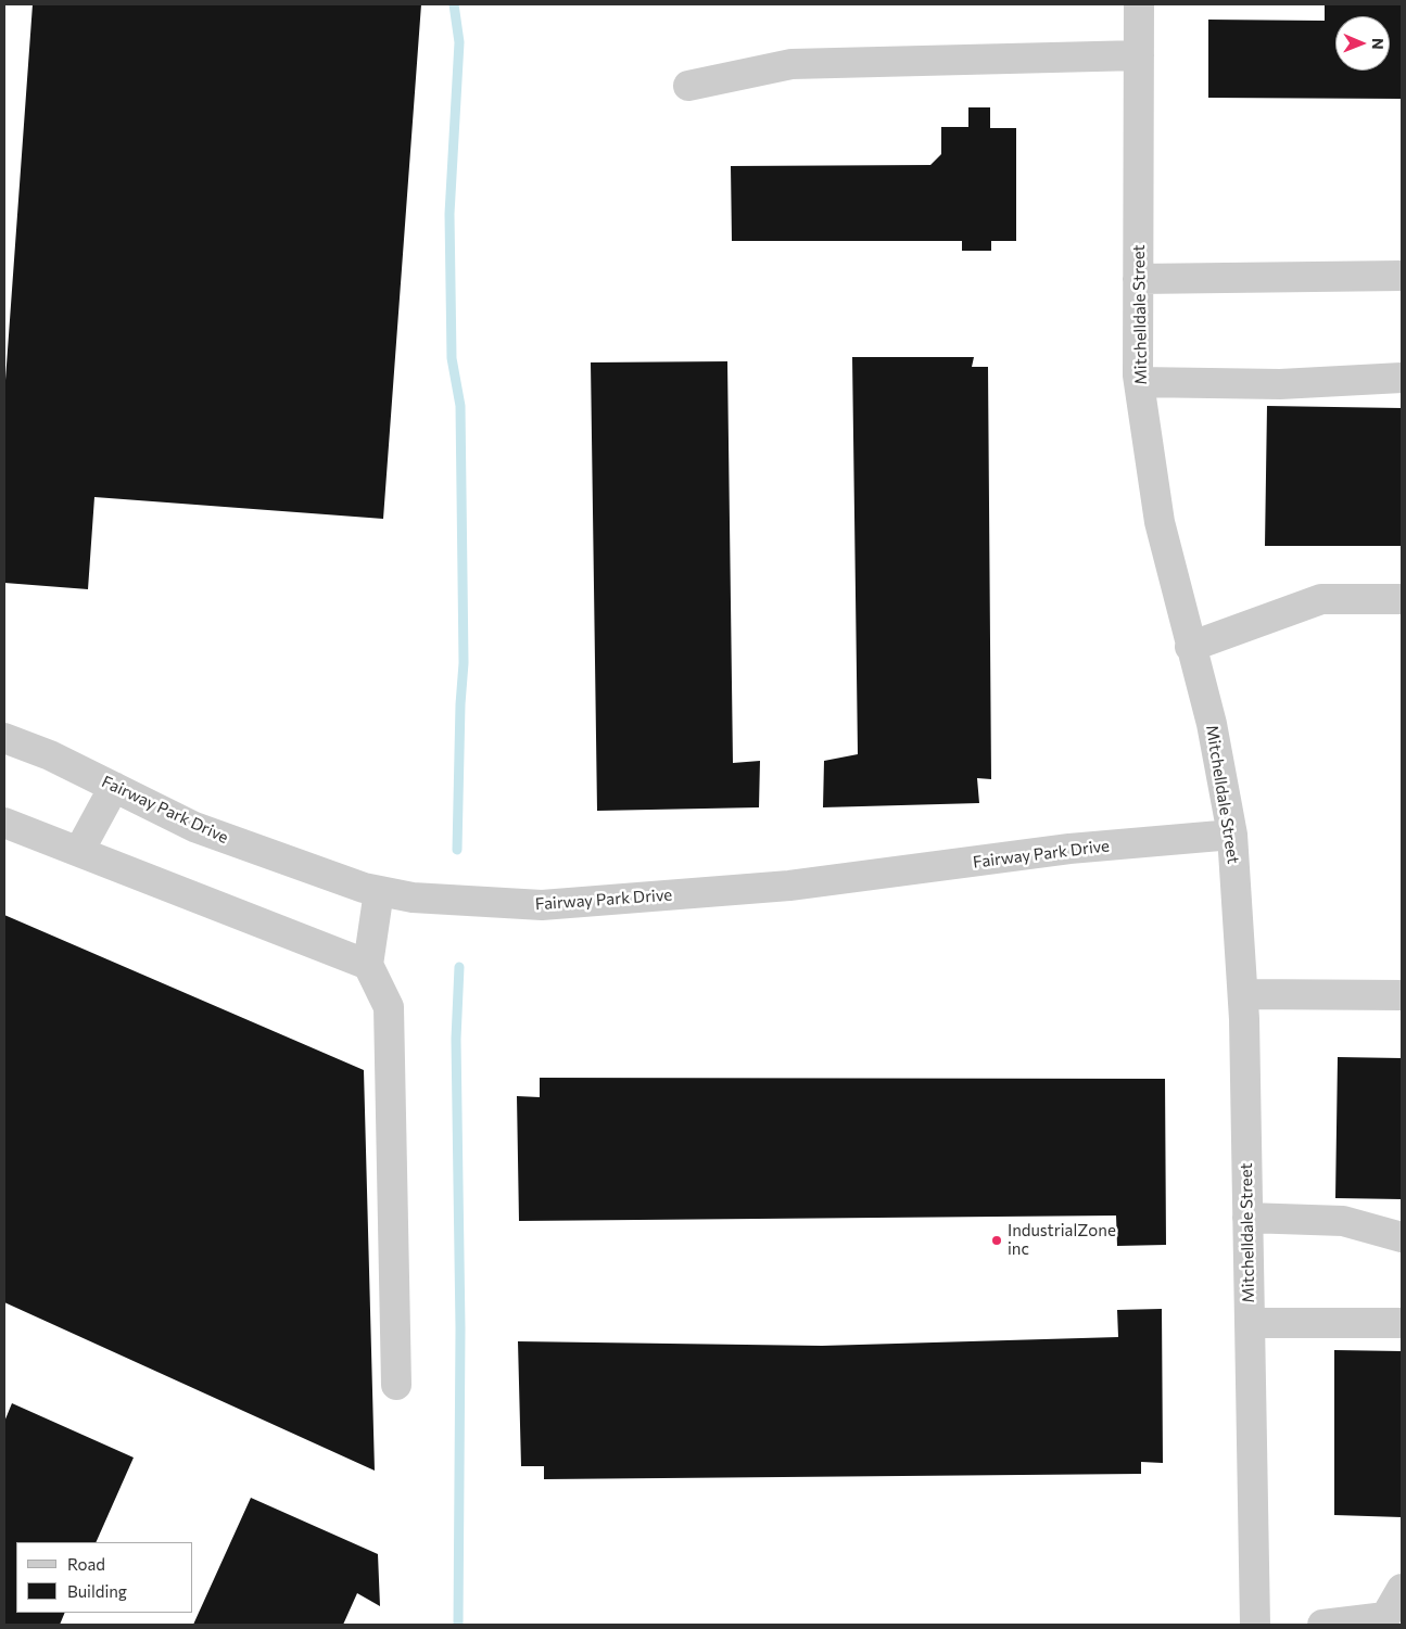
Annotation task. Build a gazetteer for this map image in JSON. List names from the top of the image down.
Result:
{
  "streets": {
    "street": ["Mitchelldale Street", "Fairway Park Drive"]
  },
  "crossings": [
    ["Mitchelldale Street", "Fairway Park Drive"]
  ],
  "places": ["IndustrialZone inc"],
  "legend": ["Road", "Building"],
  "north": "right"
}
